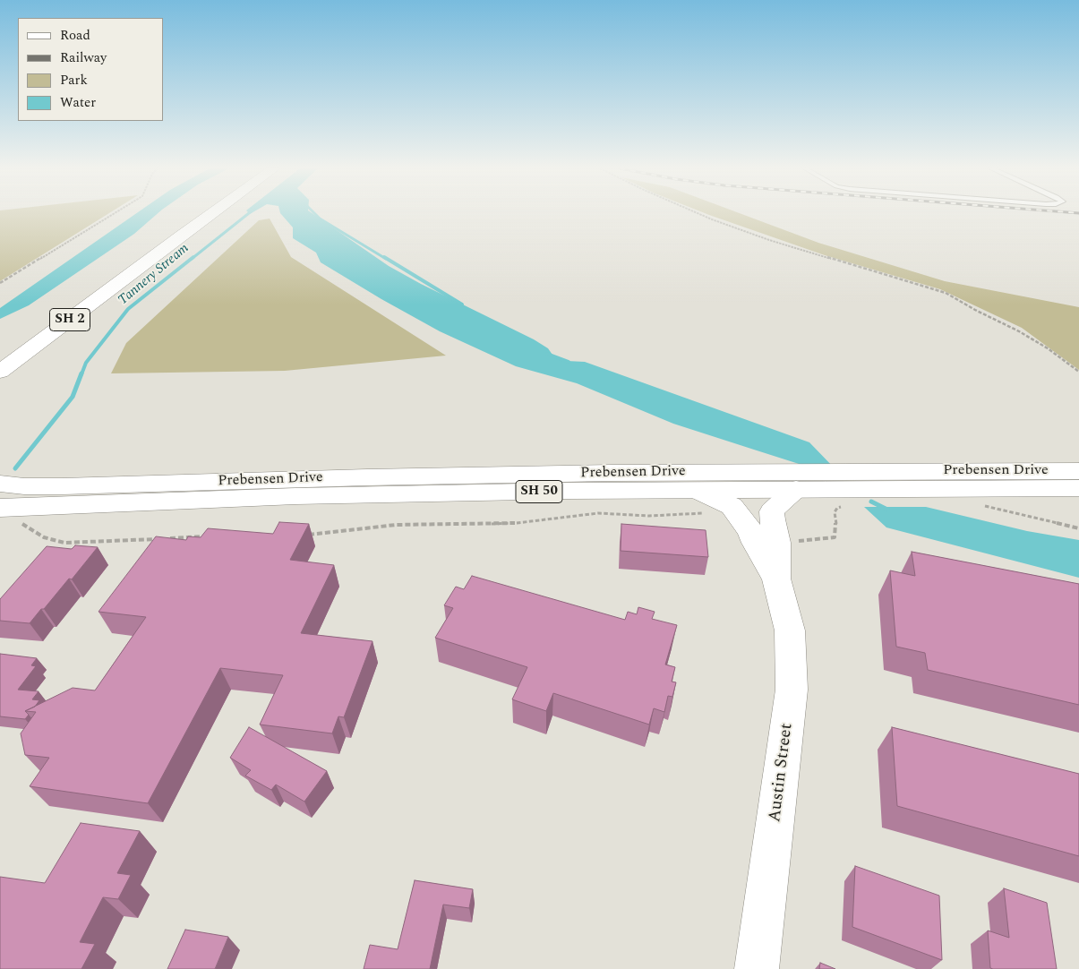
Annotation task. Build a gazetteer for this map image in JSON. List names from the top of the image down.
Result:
{
  "streets": {
    "main road": [
      "SH 2",
      "Prebensen Drive",
      "SH 50",
      "Austin Street"
    ]
  },
  "crossings": [
    ["Prebensen Drive", "Austin Street"]
  ],
  "water": ["Tannery Stream"],
  "legend": [
    "Road",
    "Railway",
    "Park",
    "Water"
  ]
}
